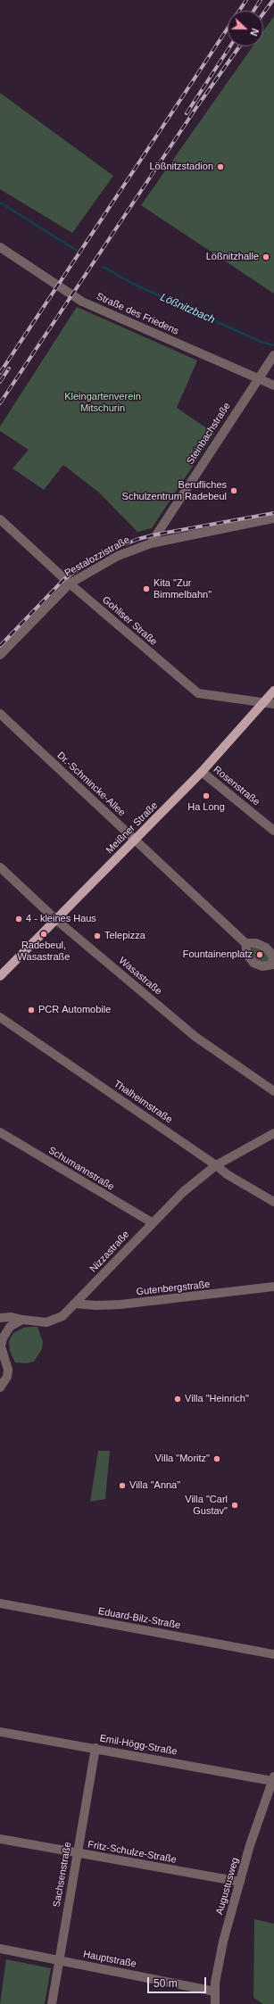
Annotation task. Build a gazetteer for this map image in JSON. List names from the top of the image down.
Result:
{
  "streets": {
    "main road": ["Meißner Straße"],
    "street": [
      "Straße des Friedens",
      "Steinbachstraße",
      "Pestalozzistraße",
      "Gohliser Straße",
      "Dr.-Schmincke-Allee",
      "Rosenstraße",
      "Wasastraße",
      "Thalheimstraße",
      "Schumannstraße",
      "Nizzastraße",
      "Gutenbergstraße",
      "Eduard-Bilz-Straße",
      "Emil-Högg-Straße",
      "Fritz-Schulze-Straße",
      "Sachsenstraße",
      "Augustusweg",
      "Hauptstraße"
    ]
  },
  "crossings": [
    ["Straße des Friedens", "Steinbachstraße"],
    ["Steinbachstraße", "Pestalozzistraße"],
    ["Pestalozzistraße", "Gohliser Straße"],
    ["Gohliser Straße", "Meißner Straße"],
    ["Dr.-Schmincke-Allee", "Meißner Straße"],
    ["Rosenstraße", "Meißner Straße"],
    ["Meißner Straße", "Wasastraße"],
    ["Thalheimstraße", "Nizzastraße"],
    ["Schumannstraße", "Nizzastraße"],
    ["Nizzastraße", "Gutenbergstraße"],
    ["Emil-Högg-Straße", "Sachsenstraße"],
    ["Emil-Högg-Straße", "Augustusweg"],
    ["Fritz-Schulze-Straße", "Sachsenstraße"],
    ["Fritz-Schulze-Straße", "Augustusweg"],
    ["Sachsenstraße", "Hauptstraße"],
    ["Augustusweg", "Hauptstraße"]
  ],
  "water": ["Lößnitzbach"],
  "parks": ["Kleingartenverein Mitschurin"],
  "places": [
    "Lößnitzstadion",
    "Lößnitzhalle",
    "Berufliches Schulzentrum Radebeul",
    "Kita \"Zur Bimmelbahn\"",
    "Ha Long",
    "4 - kleines Haus",
    "Radebeul, Wasastraße",
    "Telepizza",
    "Fountainenplatz",
    "PCR Automobile",
    "Villa \"Heinrich\"",
    "Villa \"Moritz\"",
    "Villa \"Anna\"",
    "Villa \"Carl Gustav\""
  ],
  "scale_bar": "50 m",
  "north": "right"
}
